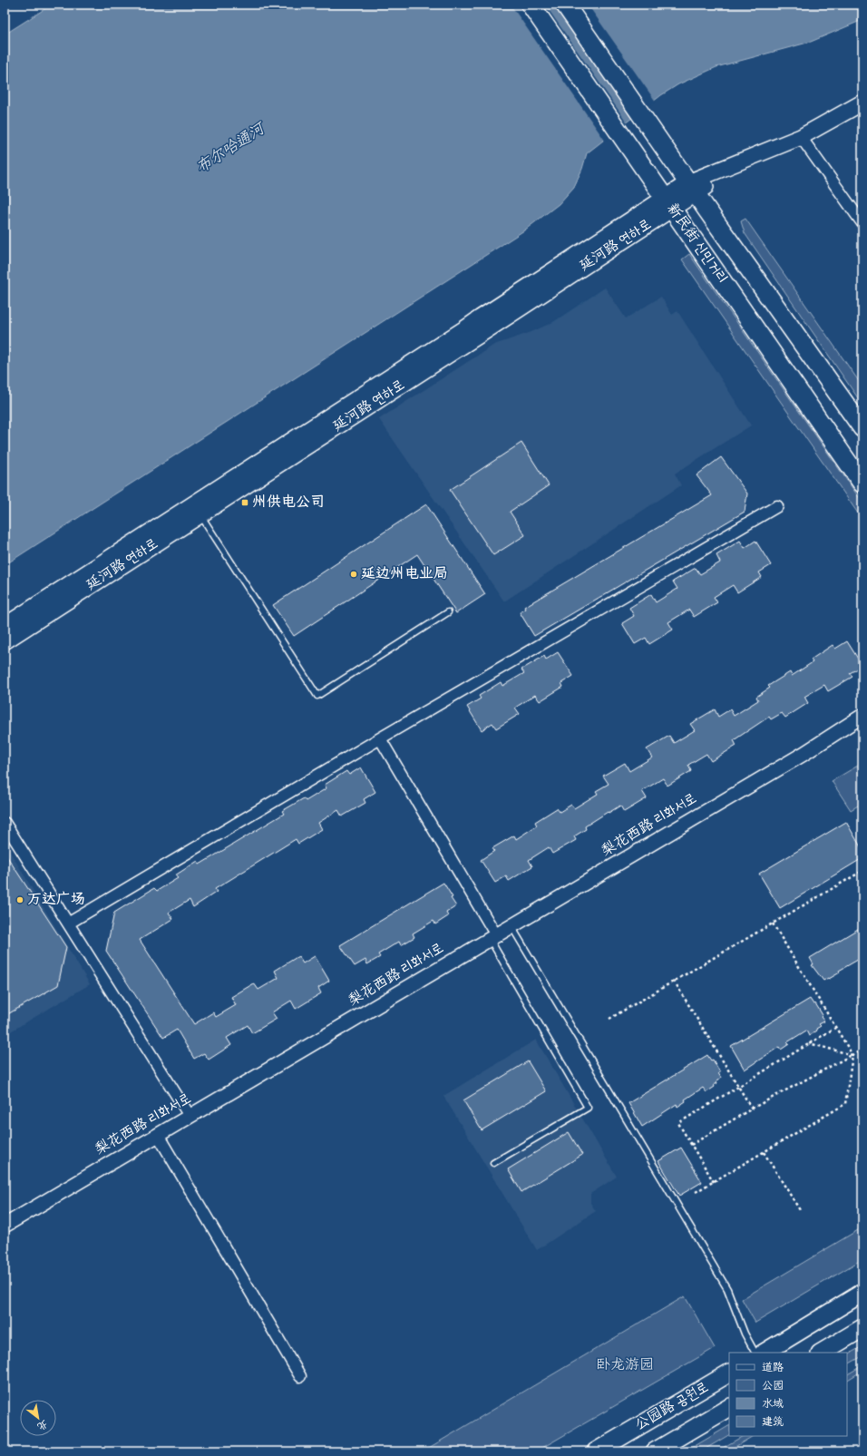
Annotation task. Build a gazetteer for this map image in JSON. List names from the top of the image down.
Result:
{
  "streets": {
    "highway": ["新民街 신민거리"],
    "main road": ["延河路 연하로", "公园路 공원로"],
    "street": ["梨花西路 리화서로"]
  },
  "crossings": [
    ["新民街 신민거리", "延河路 연하로"]
  ],
  "water": ["布尔哈通河"],
  "parks": ["卧龙游园"],
  "places": {
    "transit": ["州供电公司"],
    "other": ["延边州电业局", "万达广场"]
  },
  "legend": [
    "道路",
    "公园",
    "水域",
    "建筑"
  ],
  "north": "bottom right"
}
